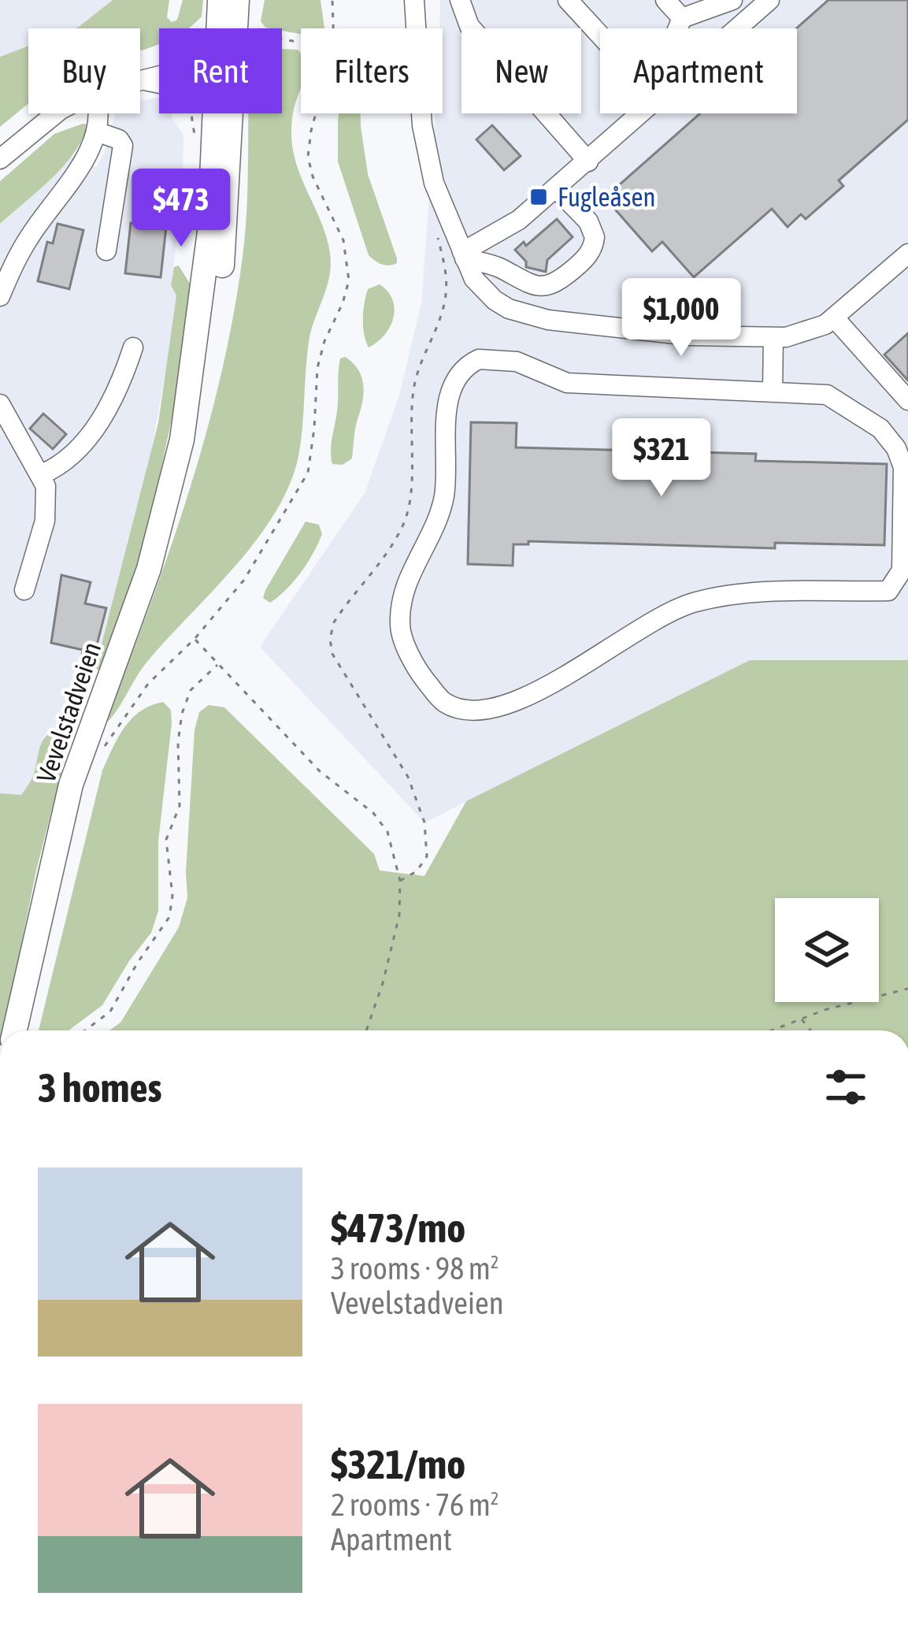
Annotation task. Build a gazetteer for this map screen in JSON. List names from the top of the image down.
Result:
{
  "streets": {
    "main road": ["Vevelstadveien"]
  },
  "places": {
    "transit": ["Fugleåsen"]
  },
  "page": {
    "chip": [
      "Buy",
      "Rent",
      "Filters",
      "New",
      "Apartment"
    ],
    "price": ["$473", "$1,000", "$321"],
    "heading": "3 homes",
    "list": [
      {
        "name": "$473/mo",
        "note": "3 rooms · 98 m² · Vevelstadveien"
      },
      {
        "name": "$321/mo",
        "note": "2 rooms · 76 m² · Apartment"
      }
    ]
  }
}
